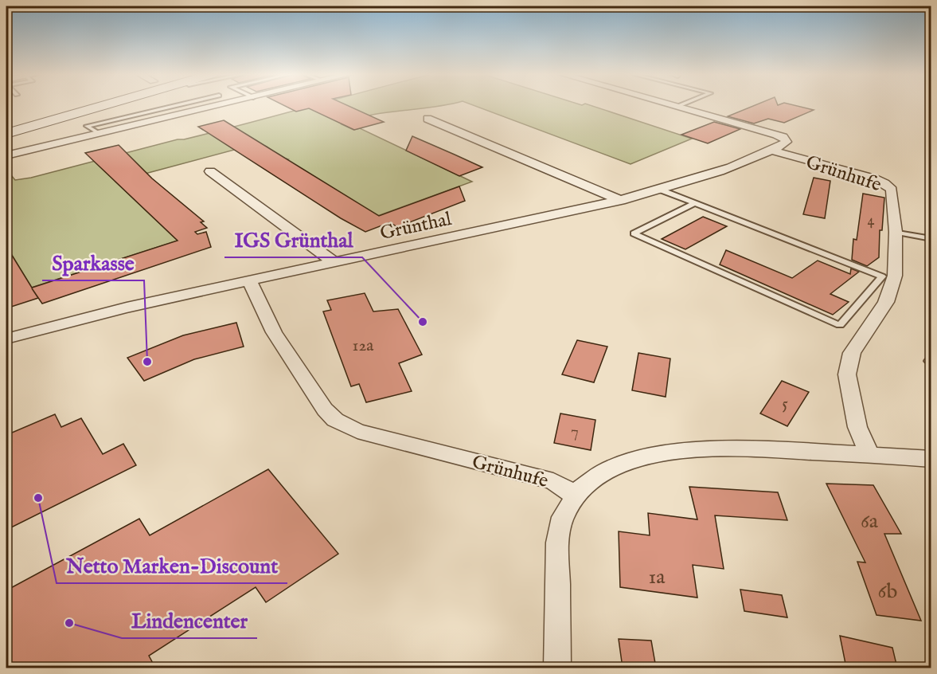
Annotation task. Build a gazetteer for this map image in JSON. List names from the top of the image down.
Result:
{
  "streets": {
    "street": ["Grünhufe", "Grünthal"]
  },
  "crossings": [
    ["Grünhufe", "Grünthal"]
  ],
  "places": [
    "IGS Grünthal",
    "Sparkasse",
    "Netto Marken-Discount",
    "Lindencenter"
  ],
  "house_numbers": [
    "4",
    "12a",
    "5",
    "7",
    "6a",
    "1a",
    "6b"
  ]
}
